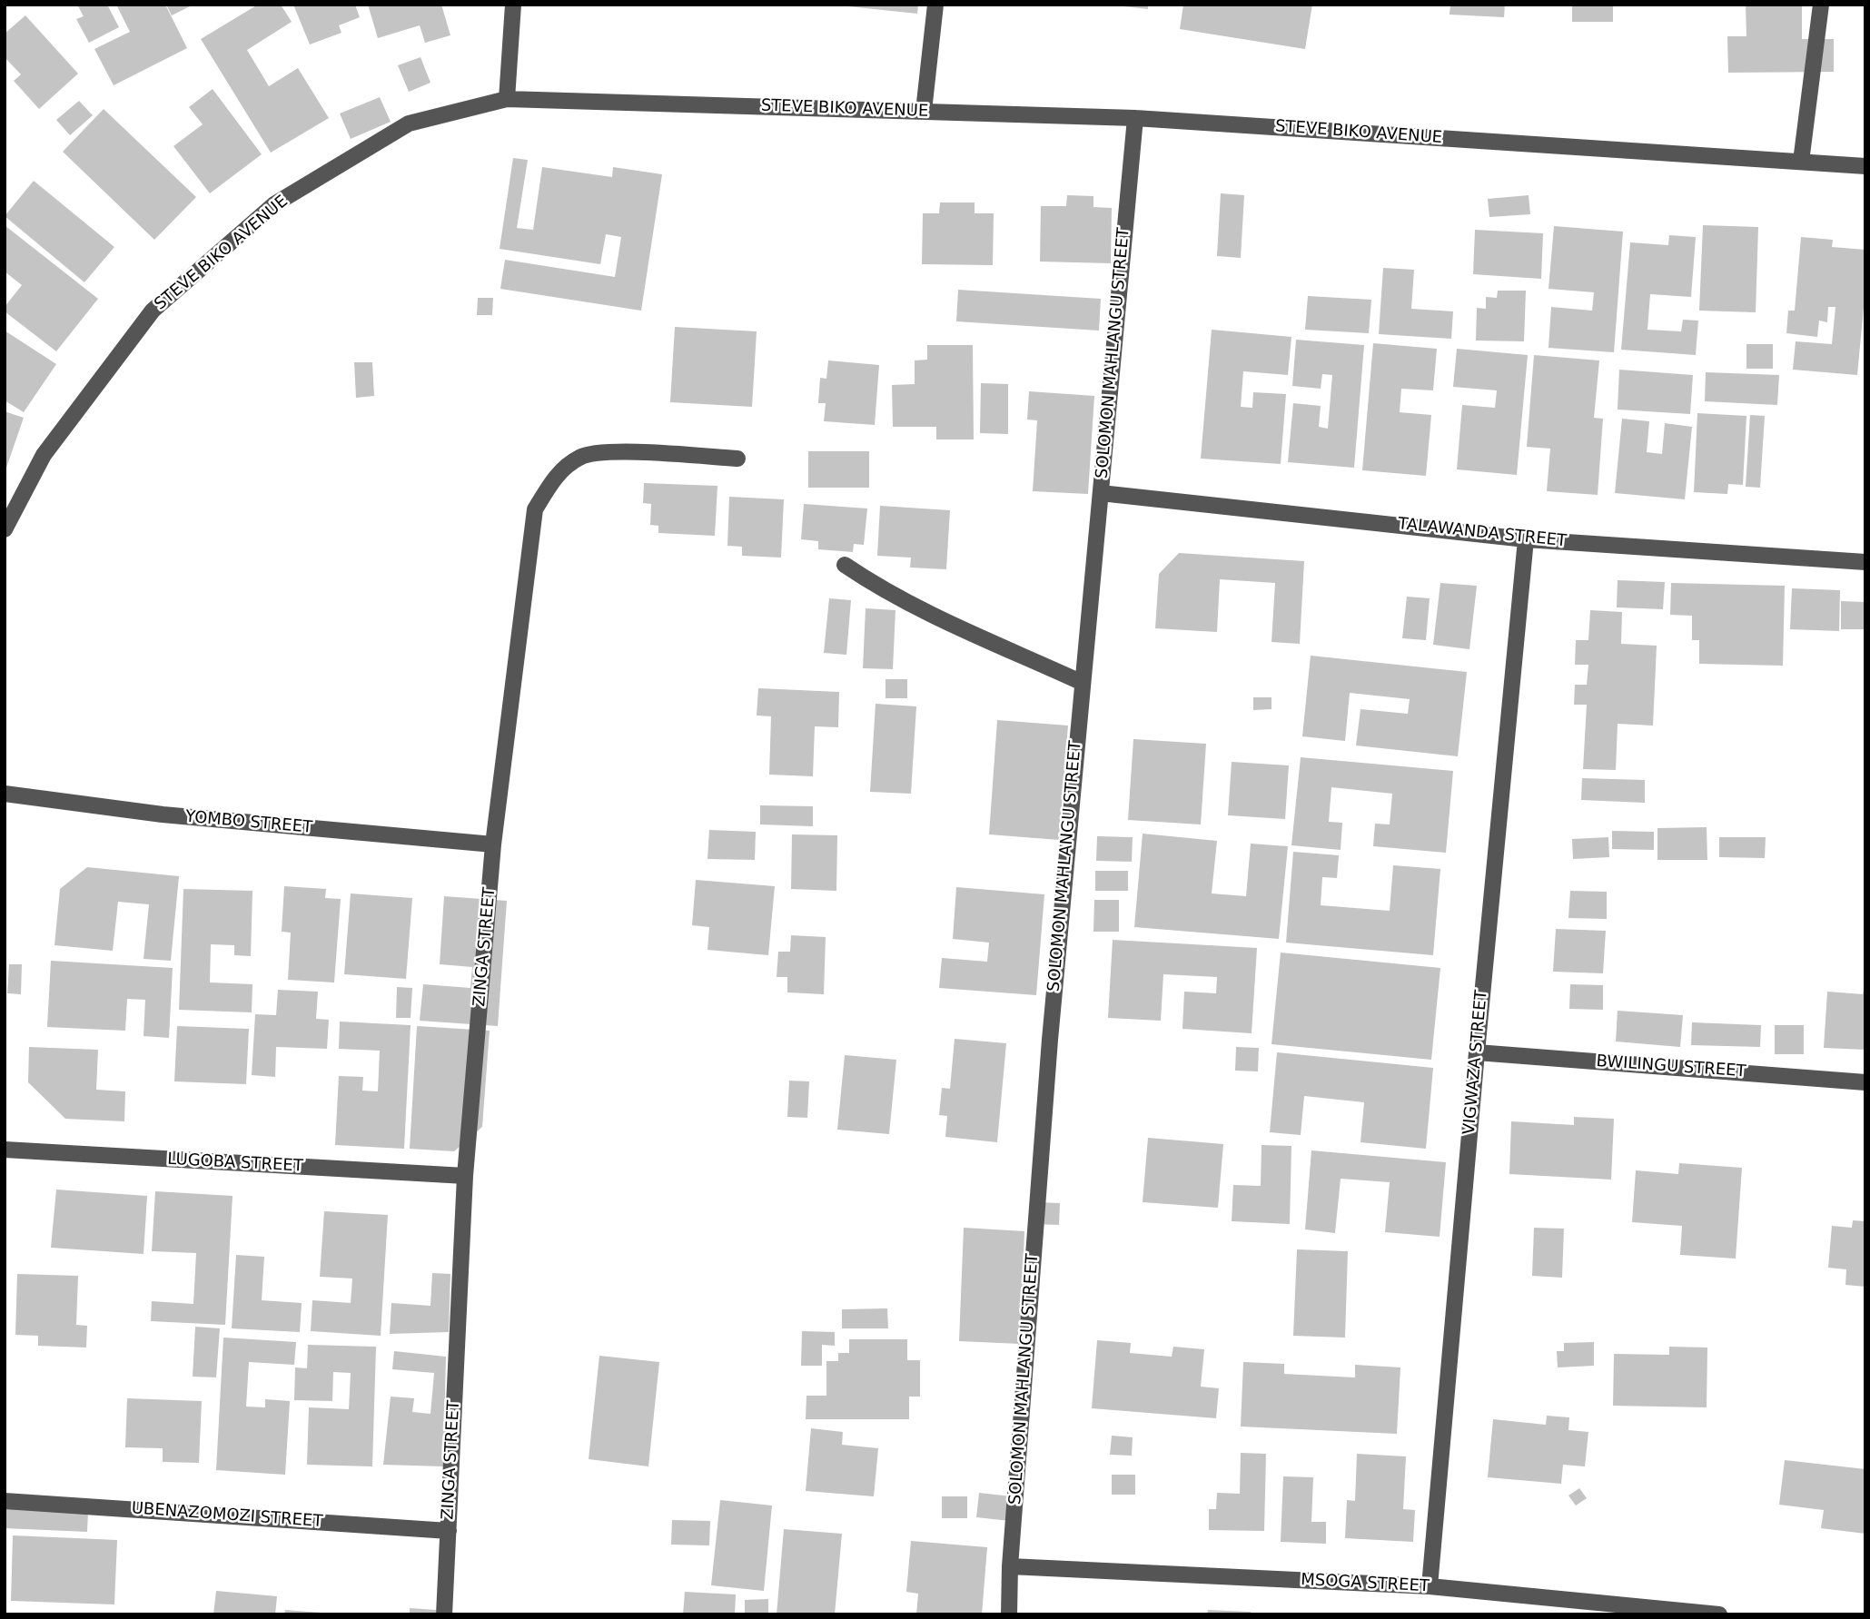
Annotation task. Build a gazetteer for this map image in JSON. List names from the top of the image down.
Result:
{
  "streets": {
    "street": [
      "STEVE BIKO AVENUE",
      "SOLOMON MAHLANGU STREET",
      "TALAWANDA STREET",
      "YOMBO STREET",
      "ZINGA STREET",
      "VIGWAZA STREET",
      "BWILINGU STREET",
      "LUGOBA STREET",
      "UBENAZOMOZI STREET",
      "MSOGA STREET"
    ]
  },
  "crossings": [
    ["STEVE BIKO AVENUE", "SOLOMON MAHLANGU STREET"],
    ["SOLOMON MAHLANGU STREET", "TALAWANDA STREET"],
    ["SOLOMON MAHLANGU STREET", "MSOGA STREET"],
    ["TALAWANDA STREET", "VIGWAZA STREET"],
    ["YOMBO STREET", "ZINGA STREET"],
    ["ZINGA STREET", "LUGOBA STREET"],
    ["ZINGA STREET", "UBENAZOMOZI STREET"],
    ["VIGWAZA STREET", "BWILINGU STREET"],
    ["VIGWAZA STREET", "MSOGA STREET"]
  ]
}
